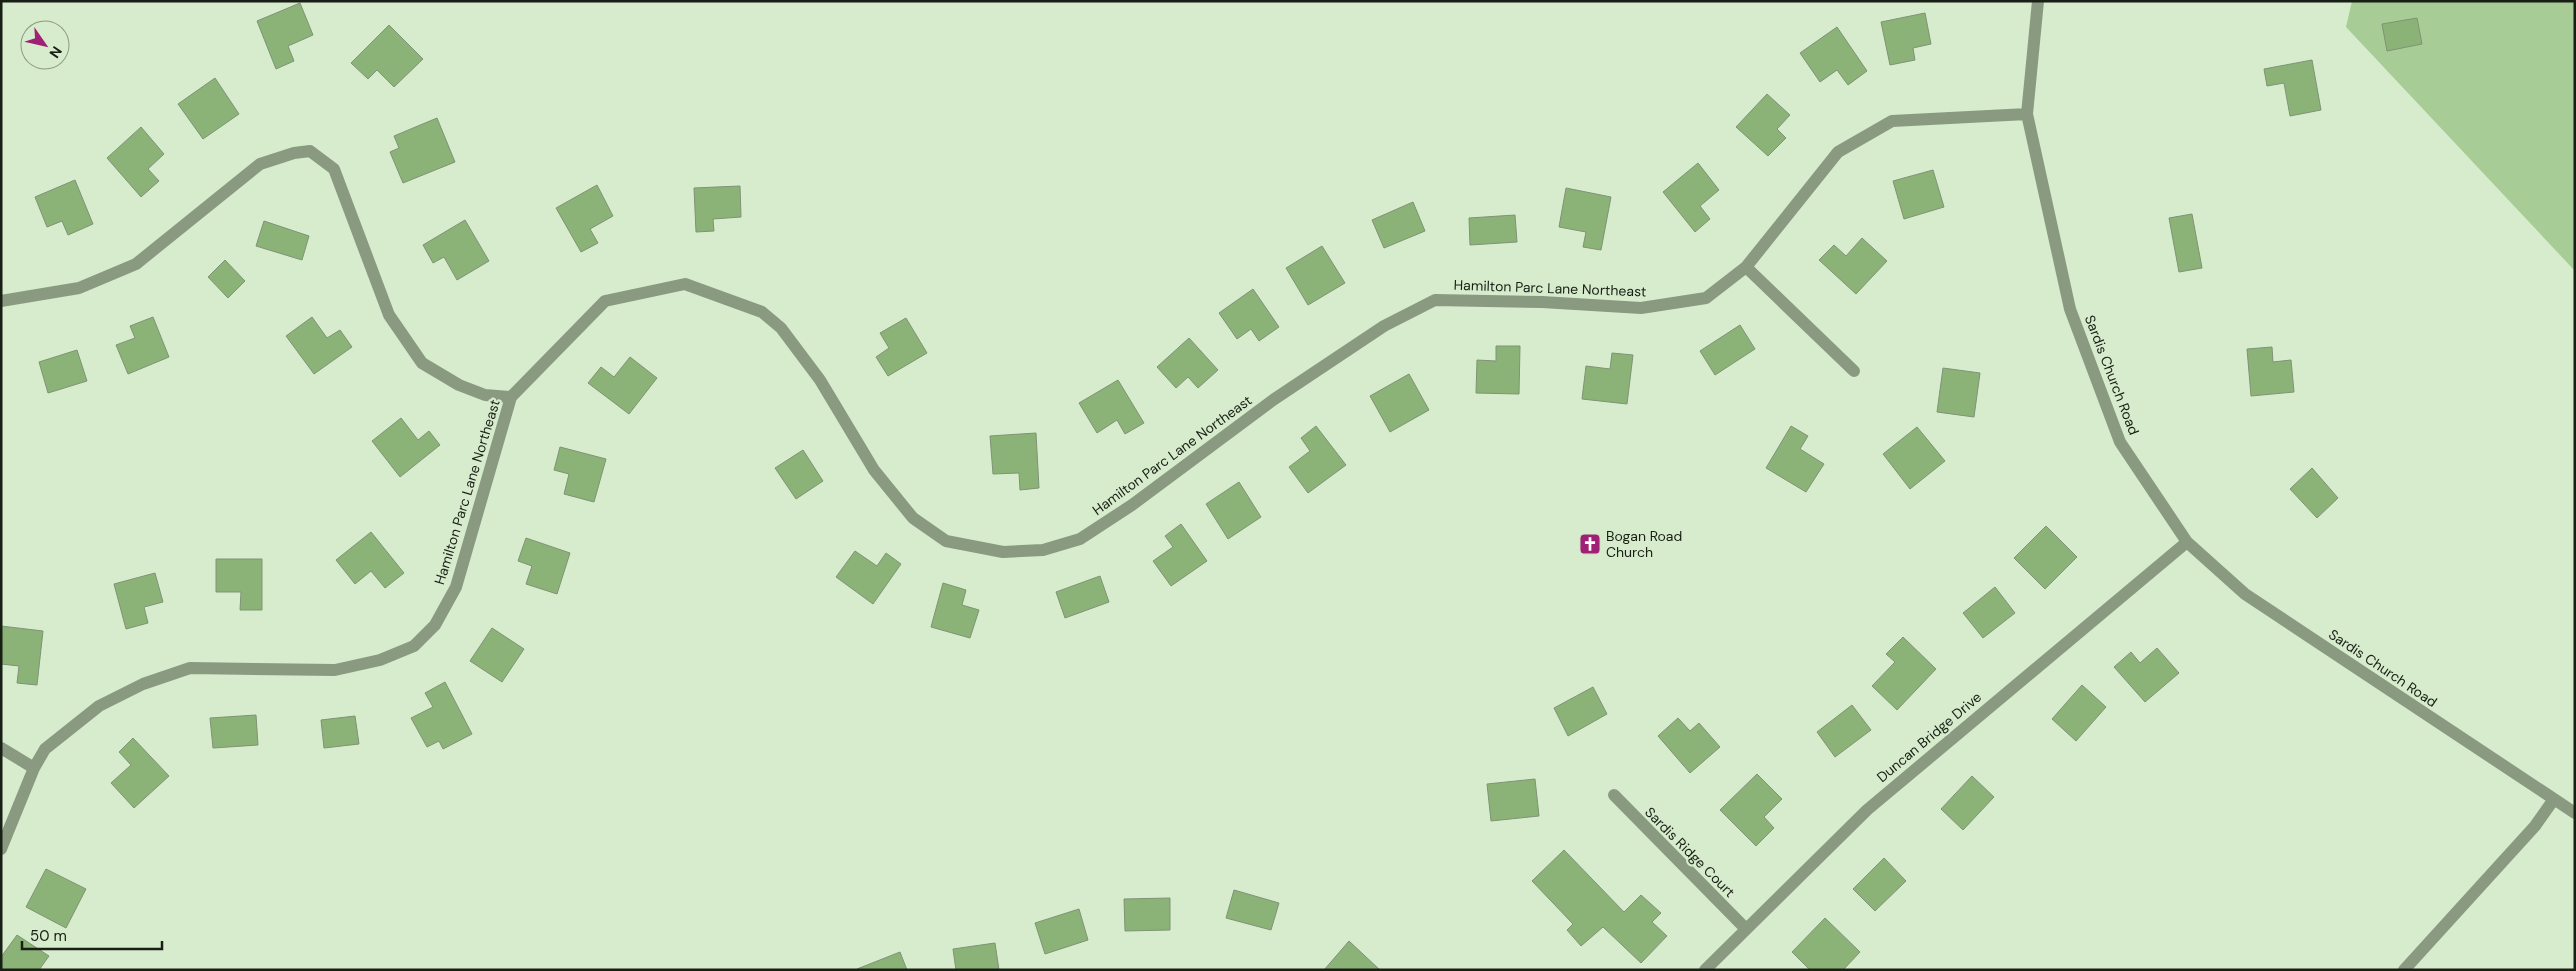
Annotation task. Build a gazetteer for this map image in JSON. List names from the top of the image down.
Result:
{
  "streets": {
    "street": [
      "Hamilton Parc Lane Northeast",
      "Sardis Church Road",
      "Duncan Bridge Drive",
      "Sardis Ridge Court"
    ]
  },
  "crossings": [
    ["Hamilton Parc Lane Northeast", "Sardis Church Road"],
    ["Sardis Church Road", "Duncan Bridge Drive"],
    ["Duncan Bridge Drive", "Sardis Ridge Court"]
  ],
  "places": {
    "church": ["Bogan Road Church"]
  },
  "scale_bar": "50 m",
  "north": "bottom right"
}
